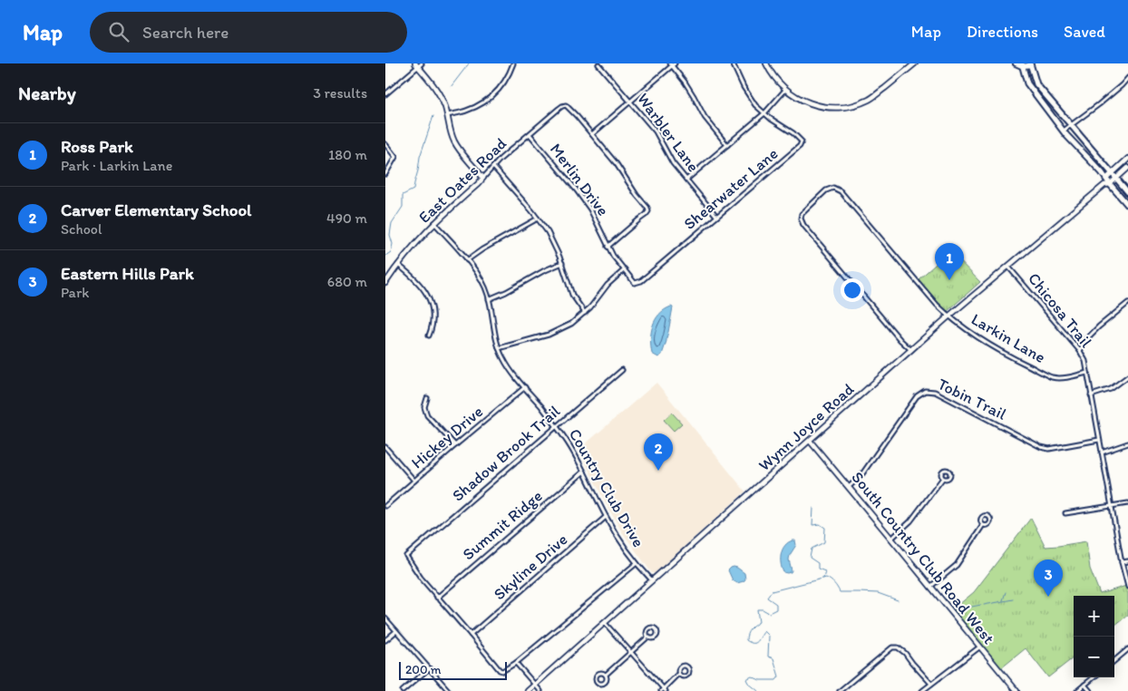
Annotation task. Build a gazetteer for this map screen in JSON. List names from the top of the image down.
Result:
{
  "streets": {
    "street": [
      "Warbler Lane",
      "Merlin Drive",
      "East Oates Road",
      "Shearwater Lane",
      "Chicosa Trail",
      "Larkin Lane",
      "Tobin Trail",
      "Wynn Joyce Road",
      "Hickey Drive",
      "Shadow Brook Trail",
      "Country Club Drive",
      "Summit Ridge",
      "South Country Club Road West",
      "Skyline Drive"
    ]
  },
  "crossings": [
    ["Warbler Lane", "Shearwater Lane"],
    ["Merlin Drive", "East Oates Road"],
    ["Merlin Drive", "Shearwater Lane"],
    ["East Oates Road", "Country Club Drive"],
    ["Chicosa Trail", "Larkin Lane"],
    ["Chicosa Trail", "Tobin Trail"],
    ["Chicosa Trail", "Wynn Joyce Road"],
    ["Larkin Lane", "Wynn Joyce Road"],
    ["Tobin Trail", "South Country Club Road West"],
    ["Wynn Joyce Road", "Country Club Drive"],
    ["Wynn Joyce Road", "South Country Club Road West"],
    ["Hickey Drive", "Country Club Drive"],
    ["Shadow Brook Trail", "Country Club Drive"],
    ["Shadow Brook Trail", "Summit Ridge"],
    ["Country Club Drive", "Summit Ridge"],
    ["Country Club Drive", "Skyline Drive"]
  ],
  "scale_bar": "200 m",
  "page": {
    "header": "Map",
    "search": "Search here",
    "nav": ["Map", "Directions", "Saved"],
    "heading": ["Nearby", "3 results"],
    "list": [
      {
        "mark": "1",
        "name": "Ross Park",
        "note": "Park · Larkin Lane",
        "value": "180 m"
      },
      {
        "mark": "2",
        "name": "Carver Elementary School",
        "note": "School",
        "value": "490 m"
      },
      {
        "mark": "3",
        "name": "Eastern Hills Park",
        "note": "Park",
        "value": "680 m"
      }
    ],
    "pins": ["1", "2", "3"],
    "map_buttons": ["+", "−"],
    "scale": "200 m"
  }
}
